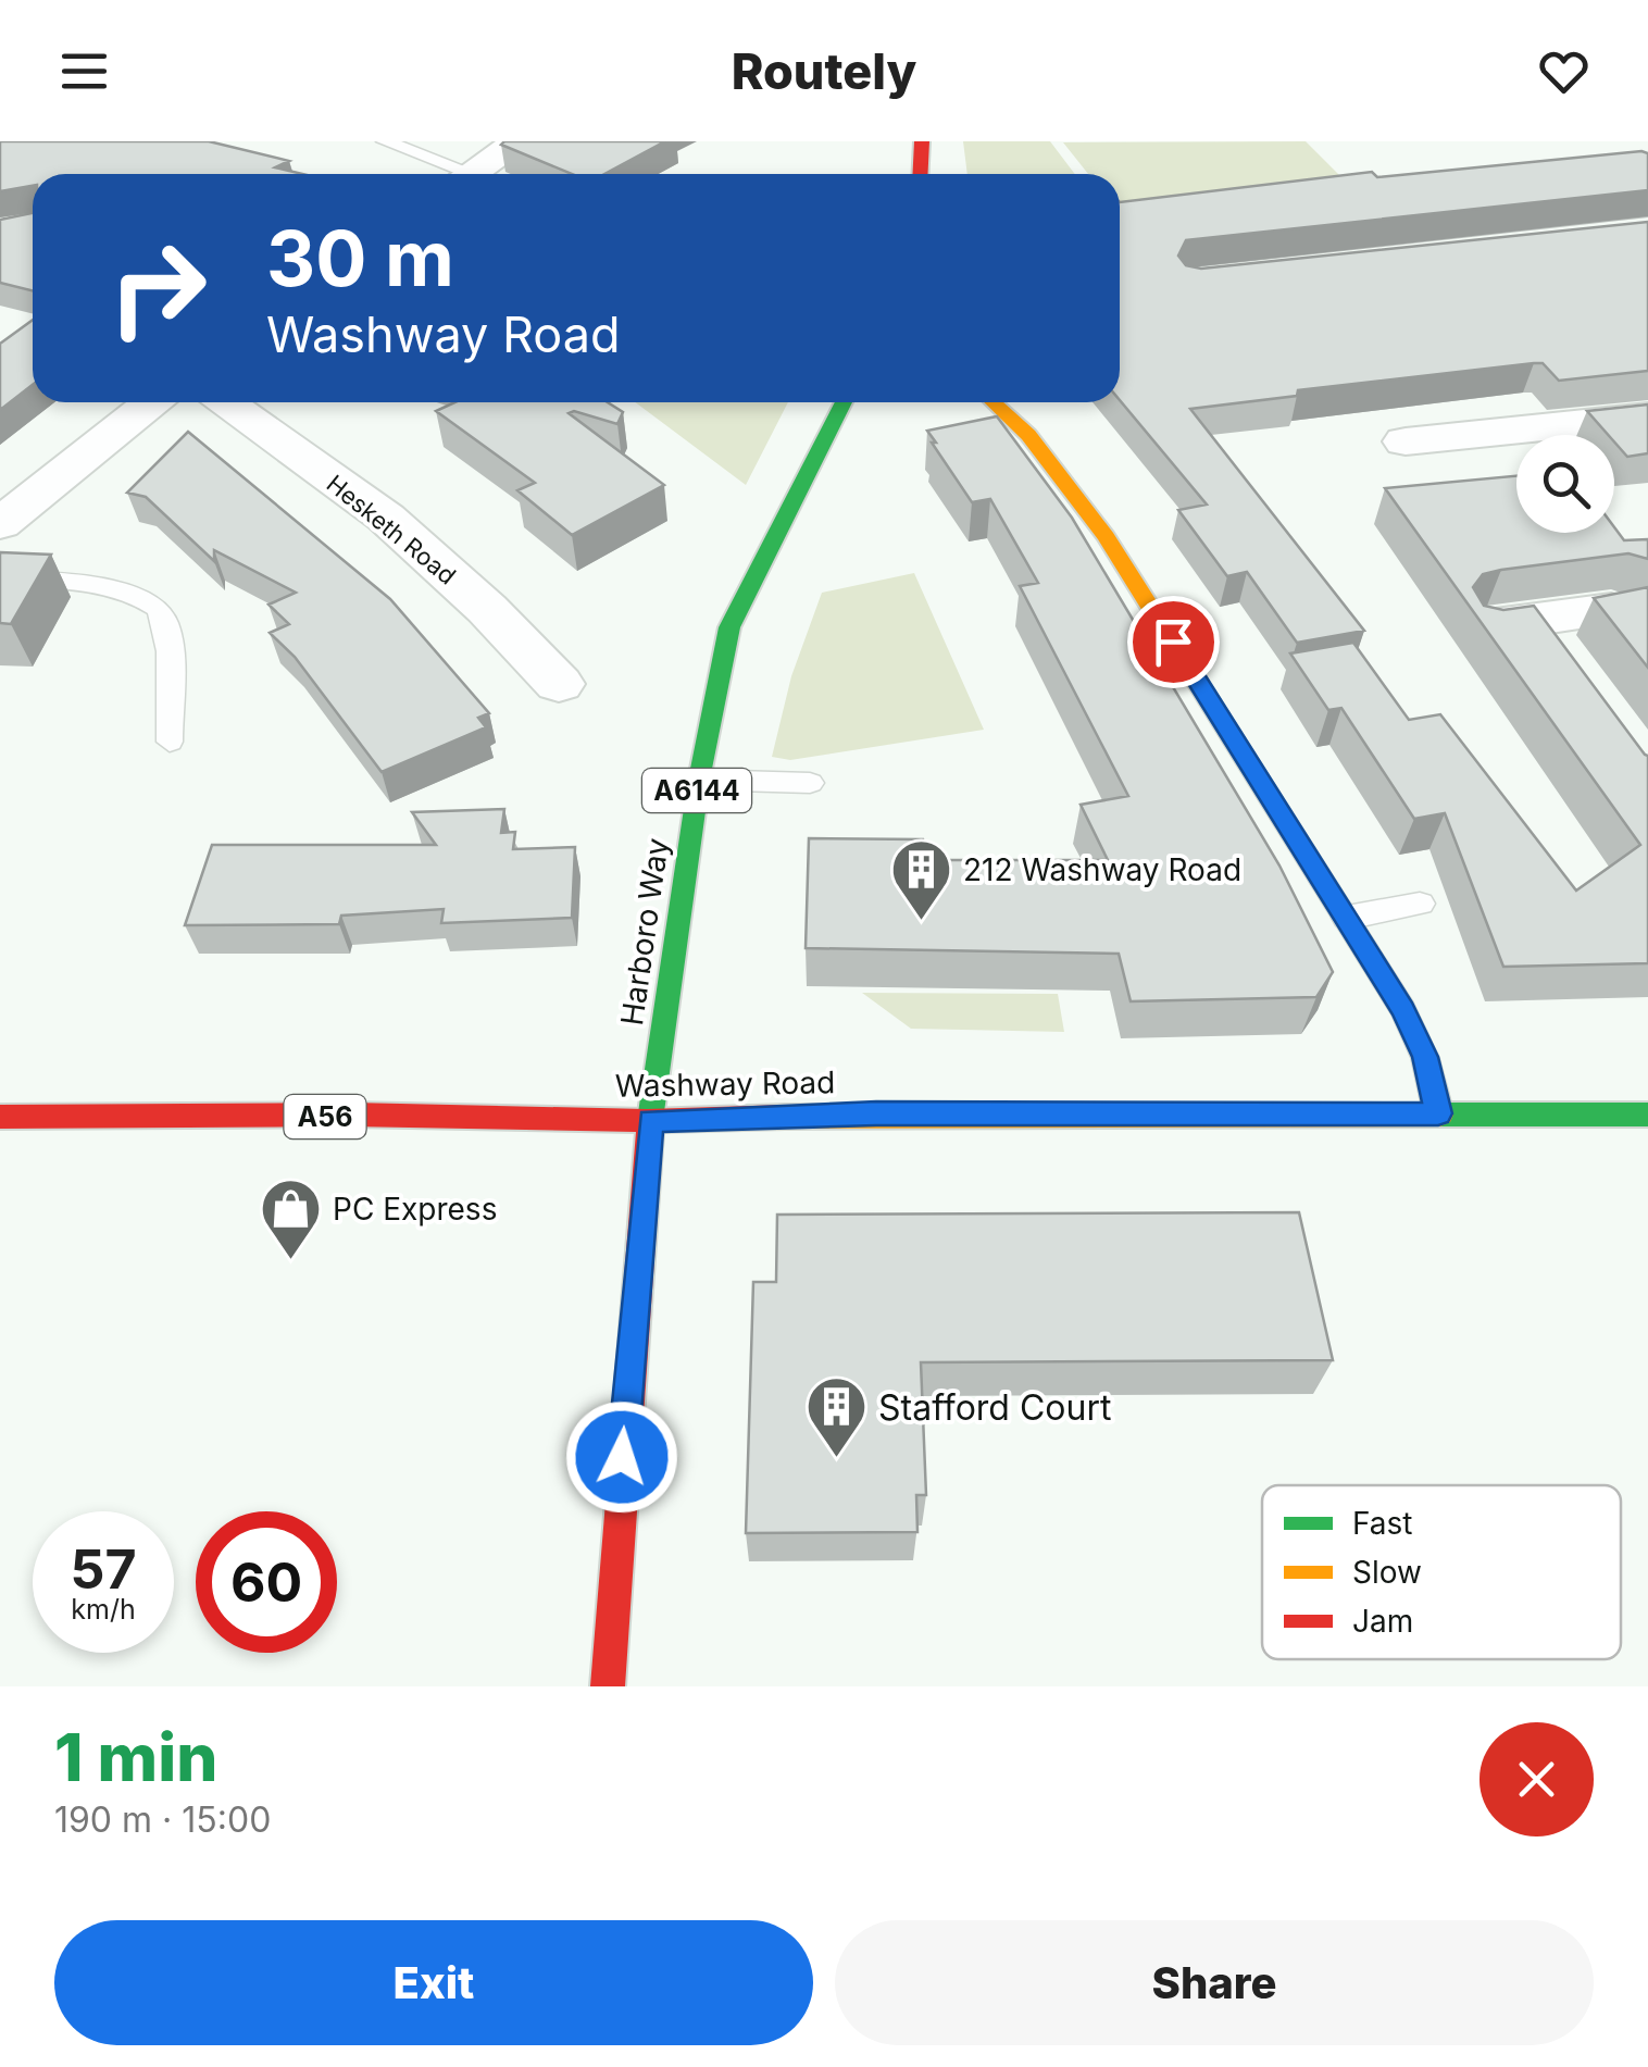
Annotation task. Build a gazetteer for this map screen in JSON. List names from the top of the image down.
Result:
{
  "streets": {
    "main road": [
      "A6144",
      "Harboro Way",
      "Washway Road",
      "A56"
    ],
    "street": ["Hesketh Road"]
  },
  "crossings": [
    ["A6144", "Harboro Way"],
    ["A6144", "Washway Road"],
    ["Harboro Way", "Washway Road"]
  ],
  "places": {
    "building": ["212 Washway Road", "Stafford Court"],
    "shop": ["PC Express"]
  },
  "legend": ["Fast", "Slow", "Jam"],
  "page": {
    "header": "Routely",
    "turn": ["30 m", "Washway Road"],
    "speed": "57 km/h",
    "limit": "60",
    "heading": ["1 min", "190 m · 15:00"],
    "buttons": ["Exit", "Share"]
  }
}
